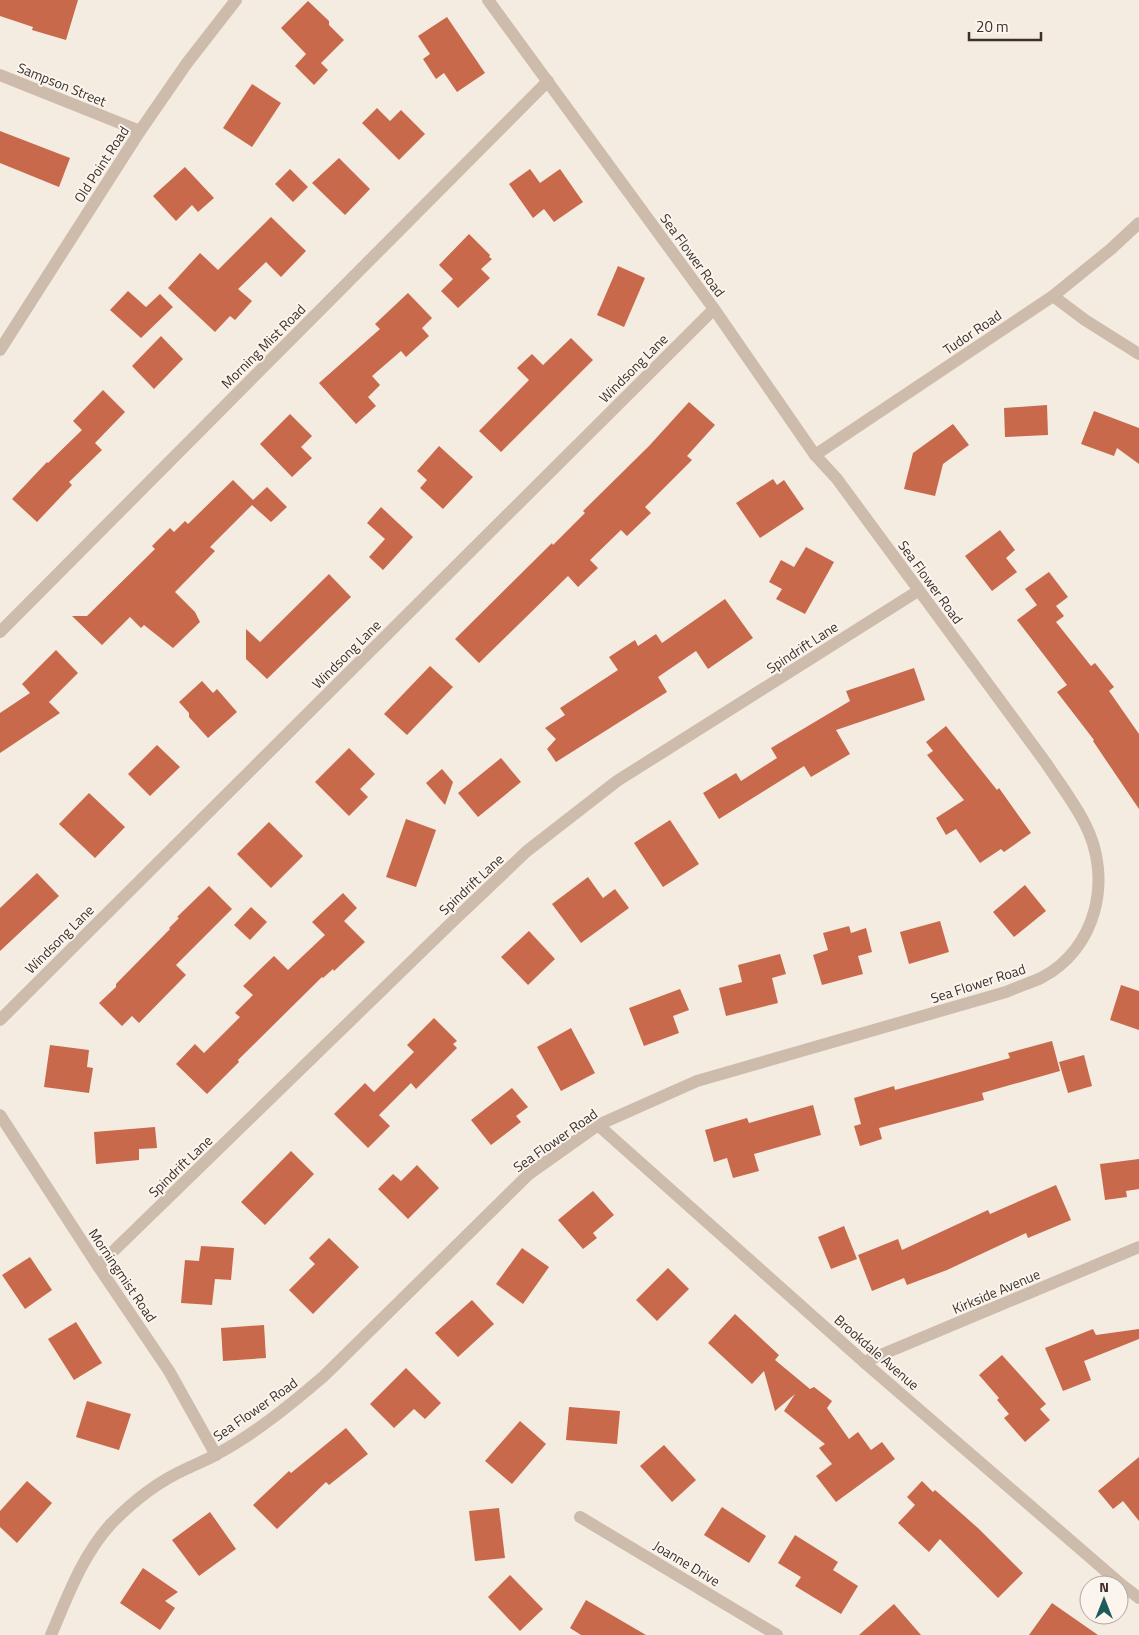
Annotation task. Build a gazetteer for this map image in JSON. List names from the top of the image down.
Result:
{
  "streets": {
    "street": [
      "Sampson Street",
      "Old Point Road",
      "Sea Flower Road",
      "Tudor Road",
      "Morning Mist Road",
      "Windsong Lane",
      "Spindrift Lane",
      "Morningmist Road",
      "Kirkside Avenue",
      "Brookdale Avenue",
      "Joanne Drive"
    ]
  },
  "crossings": [
    ["Sampson Street", "Old Point Road"],
    ["Sea Flower Road", "Tudor Road"],
    ["Sea Flower Road", "Morning Mist Road"],
    ["Sea Flower Road", "Windsong Lane"],
    ["Sea Flower Road", "Spindrift Lane"],
    ["Sea Flower Road", "Morningmist Road"],
    ["Sea Flower Road", "Brookdale Avenue"],
    ["Spindrift Lane", "Morningmist Road"],
    ["Kirkside Avenue", "Brookdale Avenue"]
  ],
  "scale_bar": "20 m",
  "north": "top"
}
